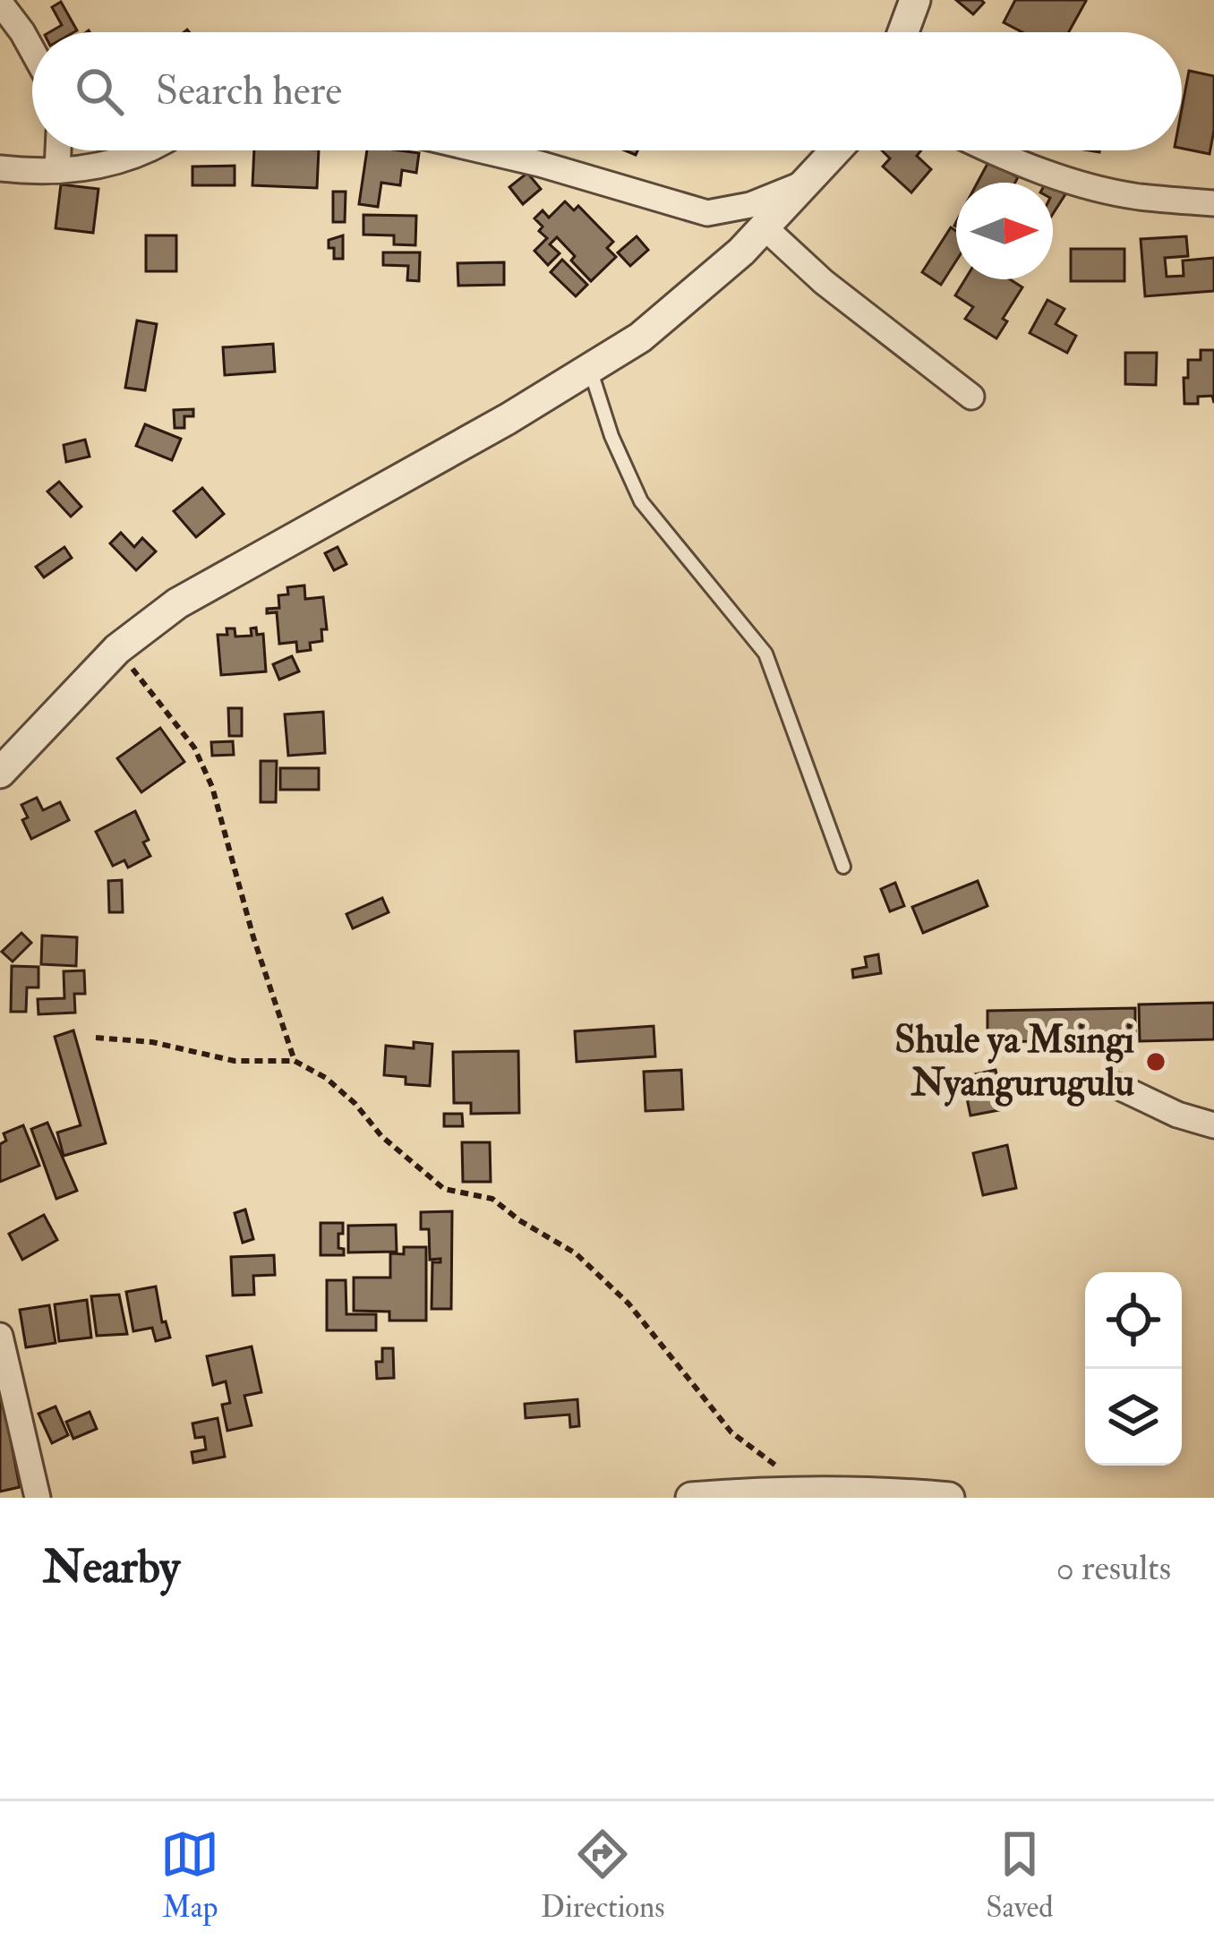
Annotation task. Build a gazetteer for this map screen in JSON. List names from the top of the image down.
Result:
{
  "places": ["Shule ya Msingi Nyangurugulu"],
  "north": "right",
  "page": {
    "search": "Search here",
    "heading": ["Nearby", "0 results"],
    "nav": ["Map", "Directions", "Saved"]
  }
}
